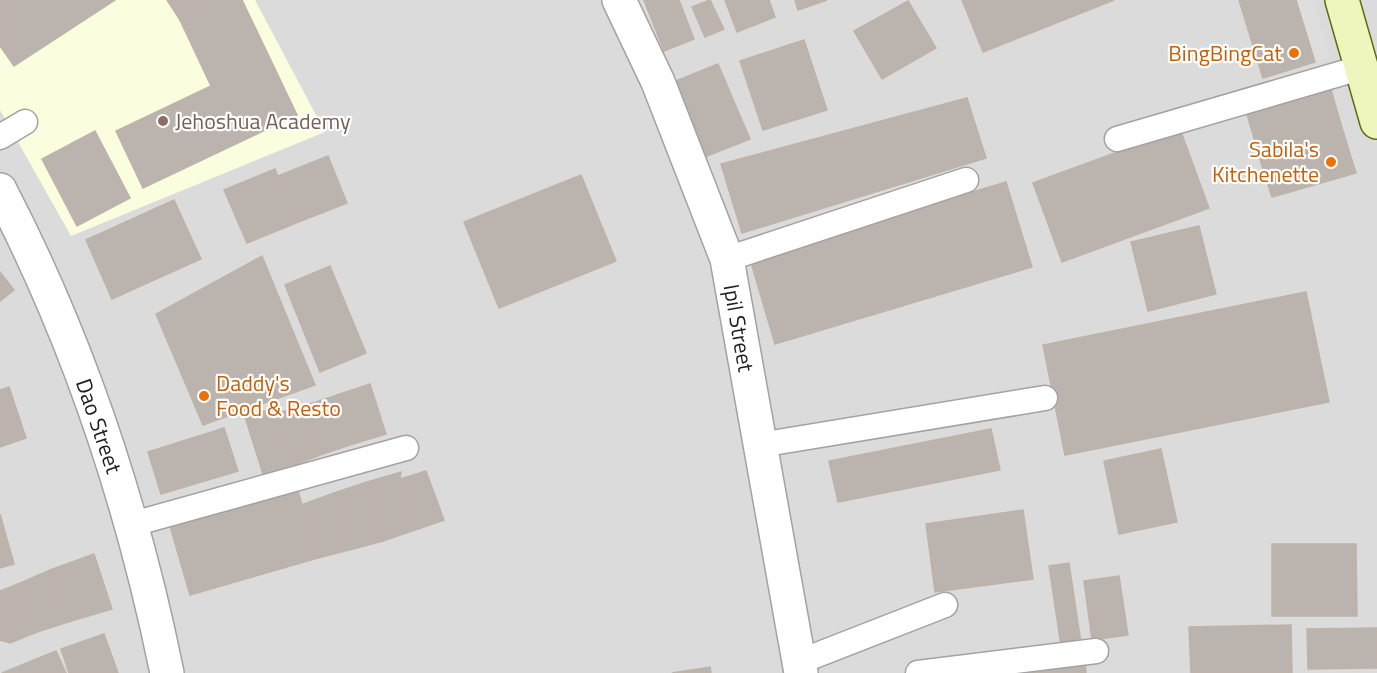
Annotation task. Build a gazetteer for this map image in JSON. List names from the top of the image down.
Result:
{
  "streets": {
    "street": ["Ipil Street", "Dao Street"]
  },
  "places": [
    "BingBingCat",
    "Jehoshua Academy",
    "Sabila's Kitchenette",
    "Daddy's Food & Resto"
  ]
}
